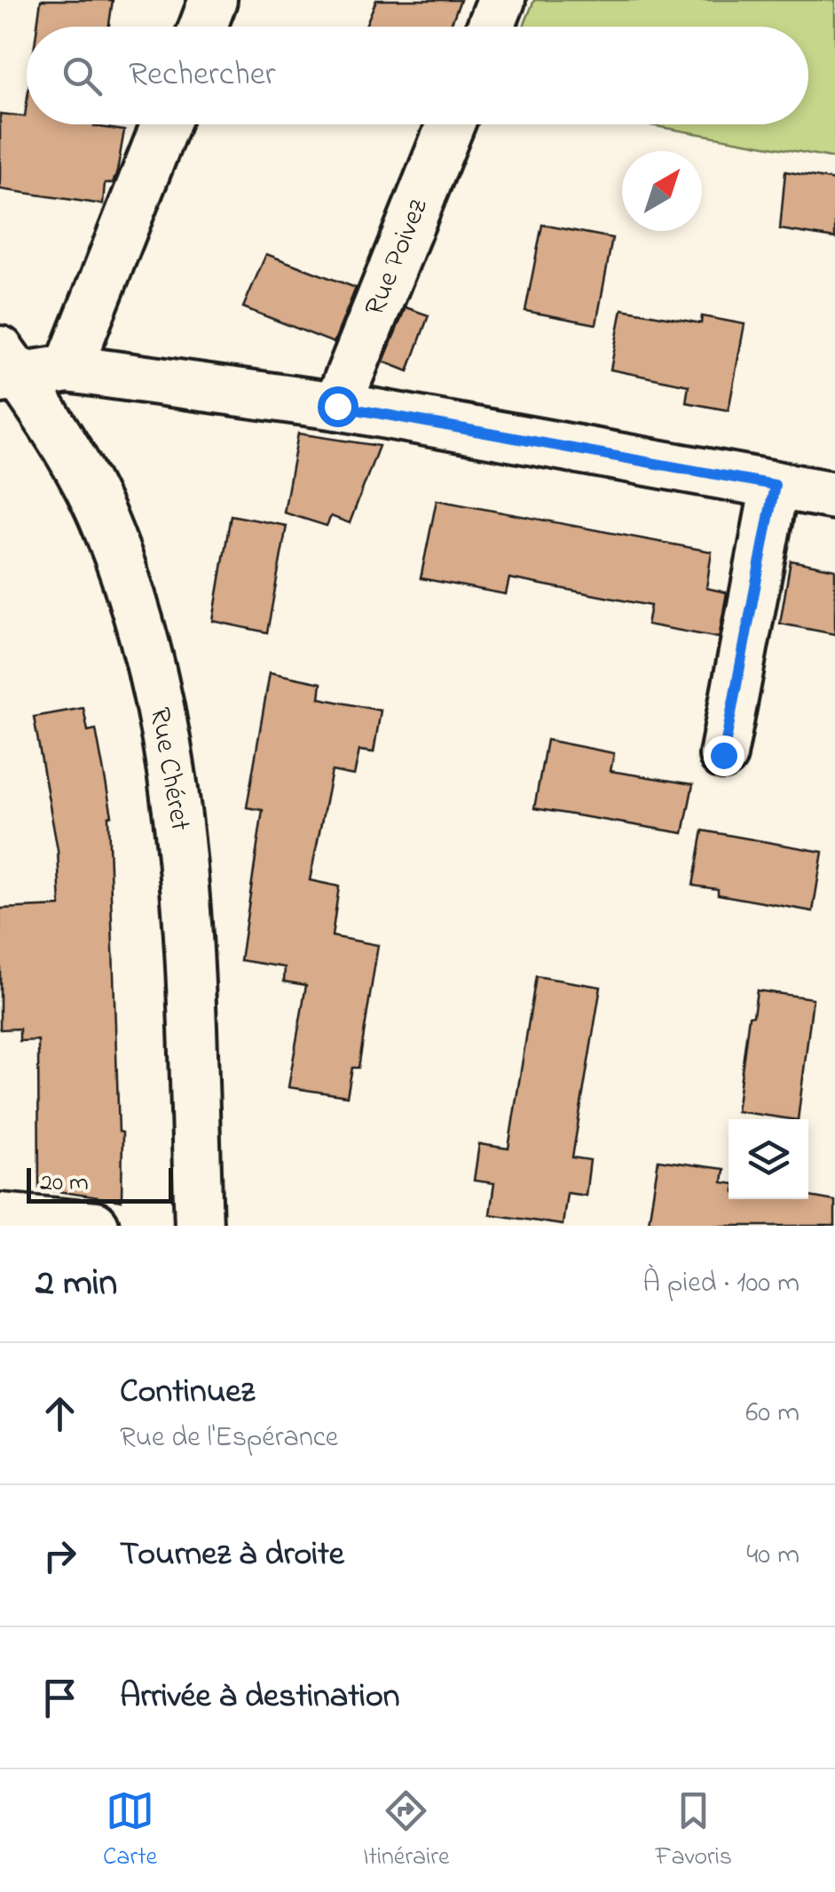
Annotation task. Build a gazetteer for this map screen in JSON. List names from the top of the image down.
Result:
{
  "streets": {
    "street": ["Rue Poivez", "Rue Chéret"]
  },
  "scale_bar": "20 m",
  "north": "top right",
  "page": {
    "search": "Rechercher",
    "scale": "20 m",
    "heading": ["2 min", "À pied · 100 m"],
    "list": [
      ["Continuez", "Rue de l'Espérance", "60 m"],
      ["Tournez à droite", "40 m"],
      "Arrivée à destination"
    ],
    "nav": ["Carte", "Itinéraire", "Favoris"]
  }
}
